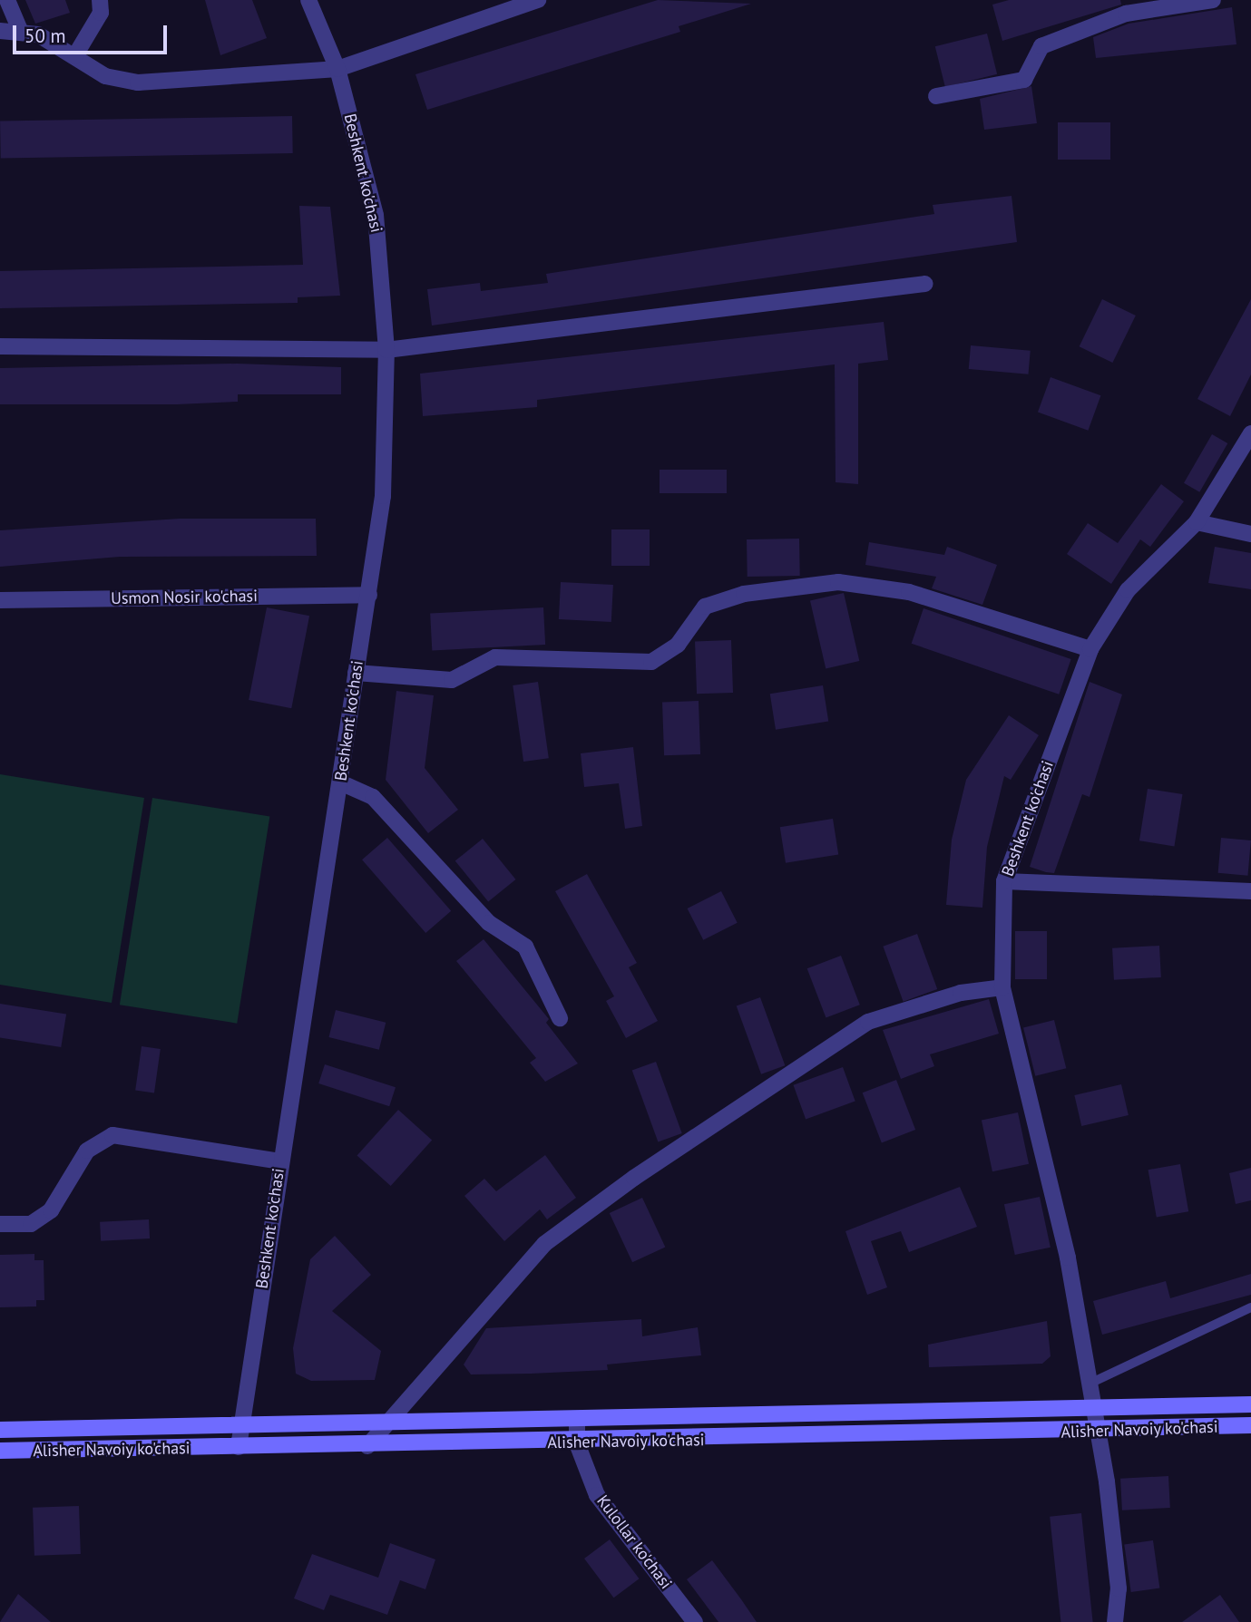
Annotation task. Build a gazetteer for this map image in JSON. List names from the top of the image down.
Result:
{
  "streets": {
    "main road": ["Alisher Navoiy ko'chasi"],
    "street": ["Beshkent ko'chasi", "Usmon Nosir ko'chasi", "Kulollar ko'chasi"]
  },
  "crossings": [
    ["Beshkent ko'chasi", "Usmon Nosir ko'chasi"],
    ["Beshkent ko'chasi", "Alisher Navoiy ko'chasi"],
    ["Alisher Navoiy ko'chasi", "Kulollar ko'chasi"]
  ],
  "scale_bar": "50 m"
}
